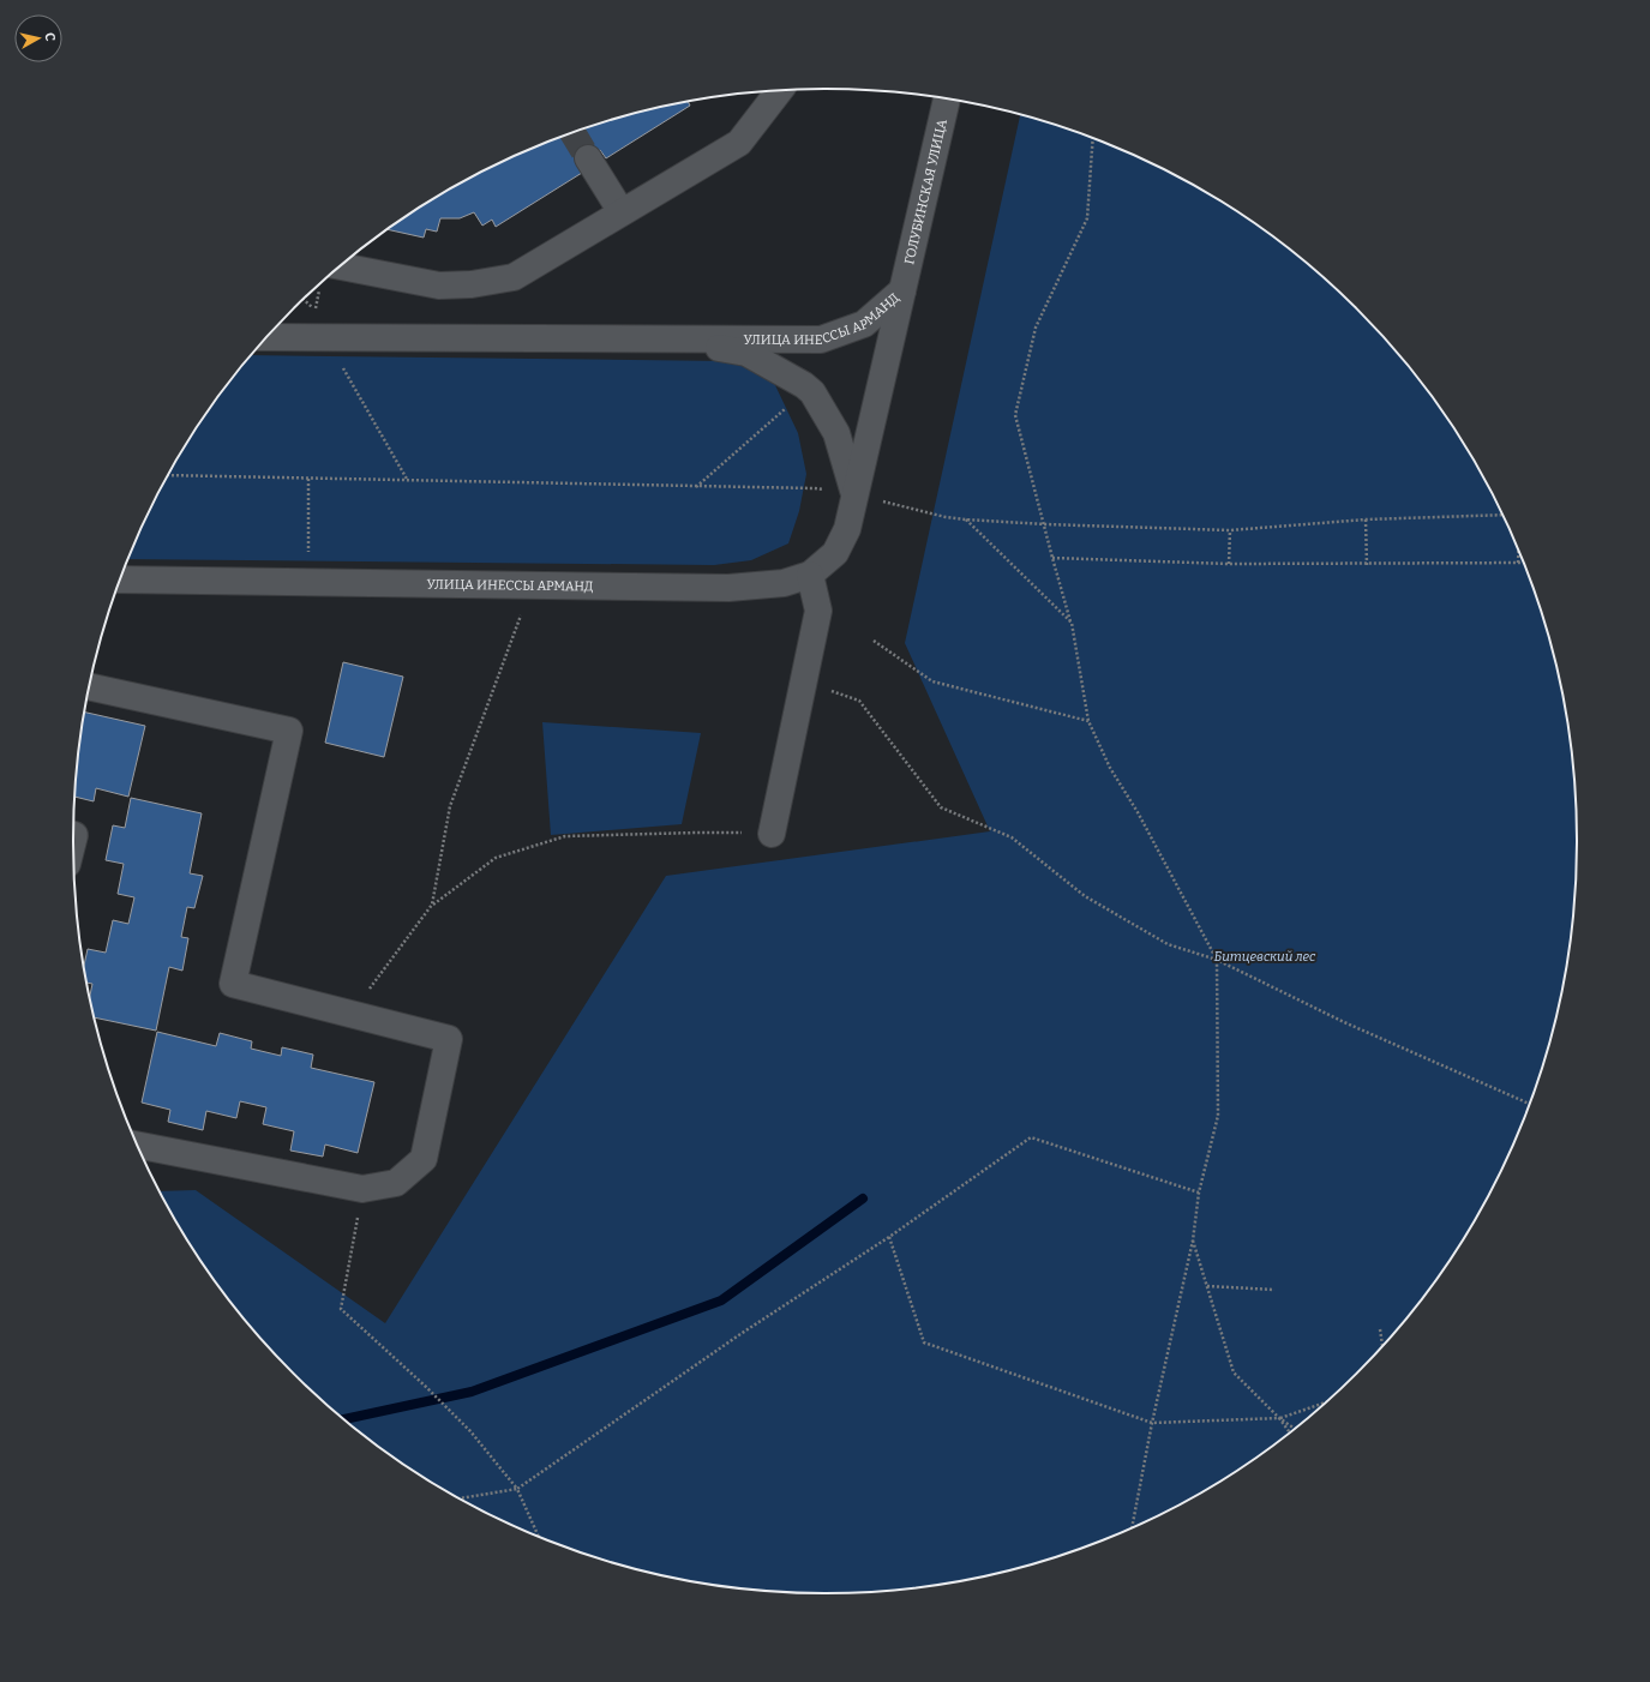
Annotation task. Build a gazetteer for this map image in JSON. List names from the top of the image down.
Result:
{
  "streets": {
    "street": ["ГОЛУБИНСКАЯ УЛИЦА", "УЛИЦА ИНЕССЫ АРМАНД"]
  },
  "crossings": [
    ["ГОЛУБИНСКАЯ УЛИЦА", "УЛИЦА ИНЕССЫ АРМАНД"]
  ],
  "parks": ["Битцевский лес"],
  "north": "right"
}
